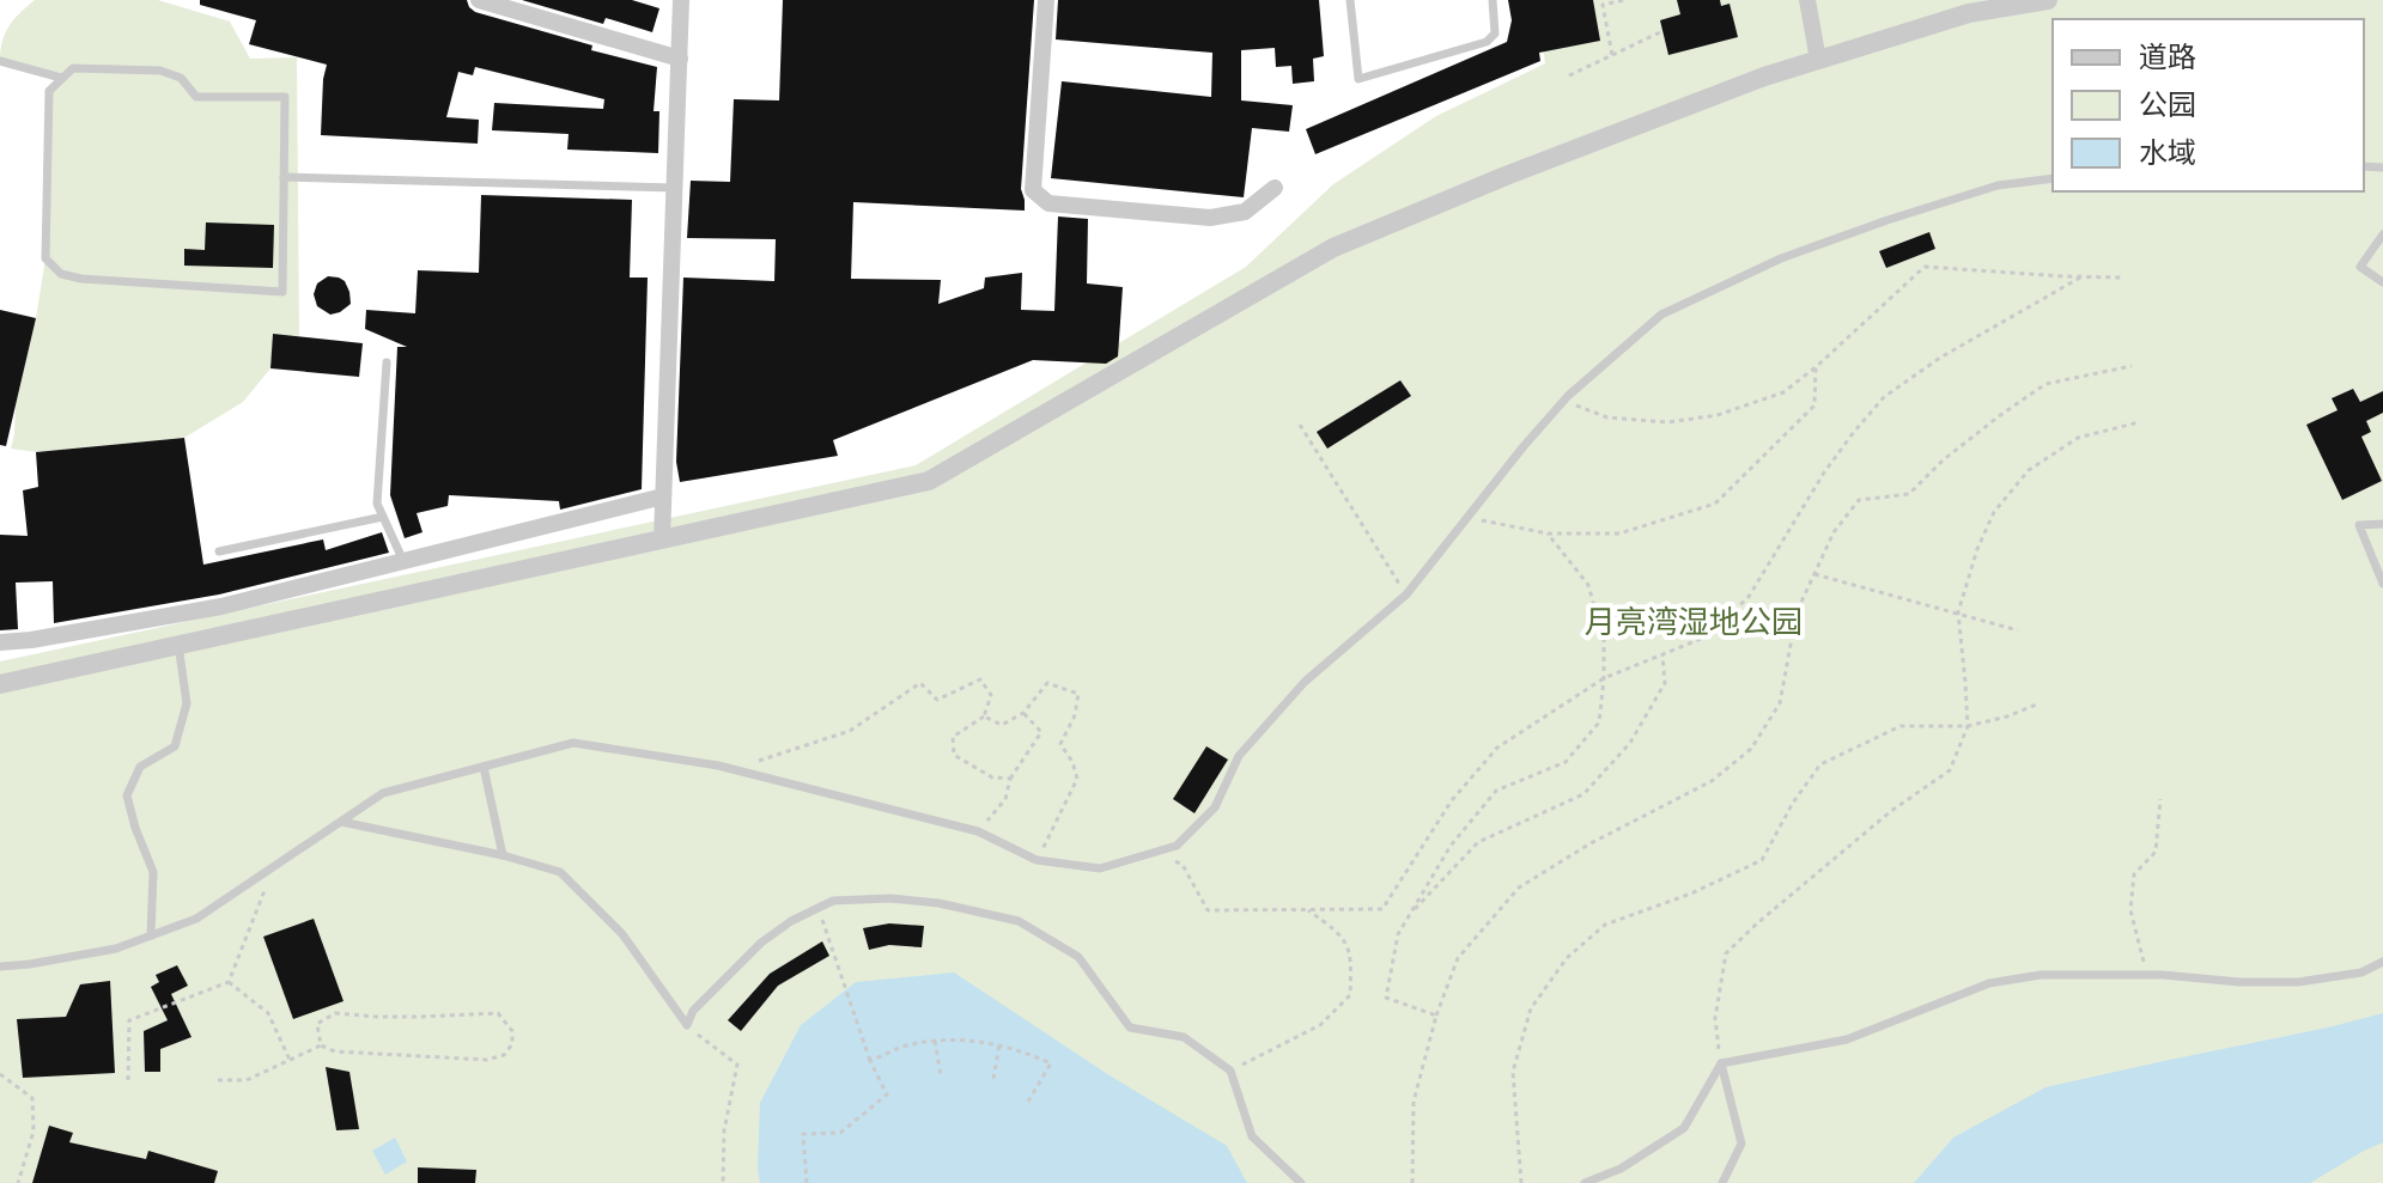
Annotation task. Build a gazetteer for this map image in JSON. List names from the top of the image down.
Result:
{
  "parks": ["月亮湾湿地公园"],
  "legend": ["道路", "公园", "水域"]
}
